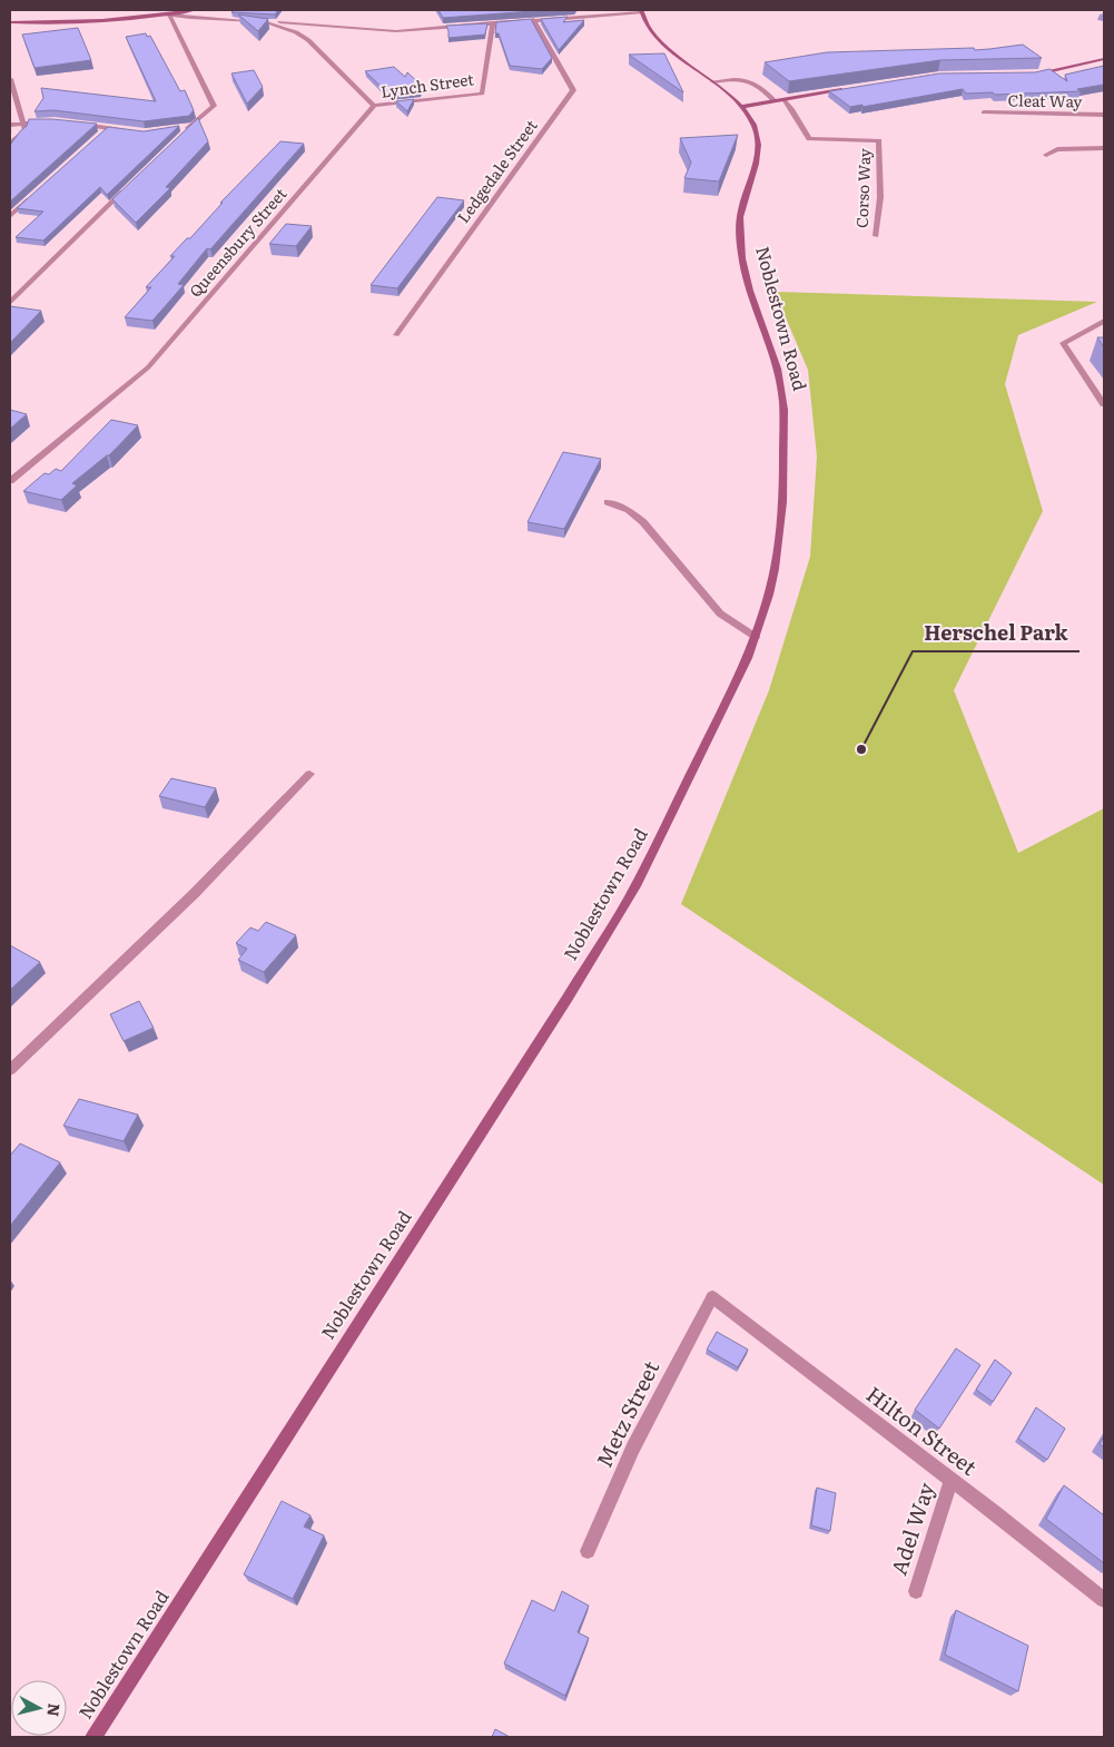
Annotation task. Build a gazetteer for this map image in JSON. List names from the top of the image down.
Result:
{
  "streets": {
    "main road": ["Noblestown Road"],
    "street": [
      "Lynch Street",
      "Cleat Way",
      "Ledgedale Street",
      "Corso Way",
      "Queensbury Street",
      "Metz Street",
      "Hilton Street",
      "Adel Way"
    ]
  },
  "crossings": [
    ["Lynch Street", "Queensbury Street"],
    ["Metz Street", "Hilton Street"],
    ["Hilton Street", "Adel Way"]
  ],
  "places": ["Herschel Park"],
  "north": "right"
}
